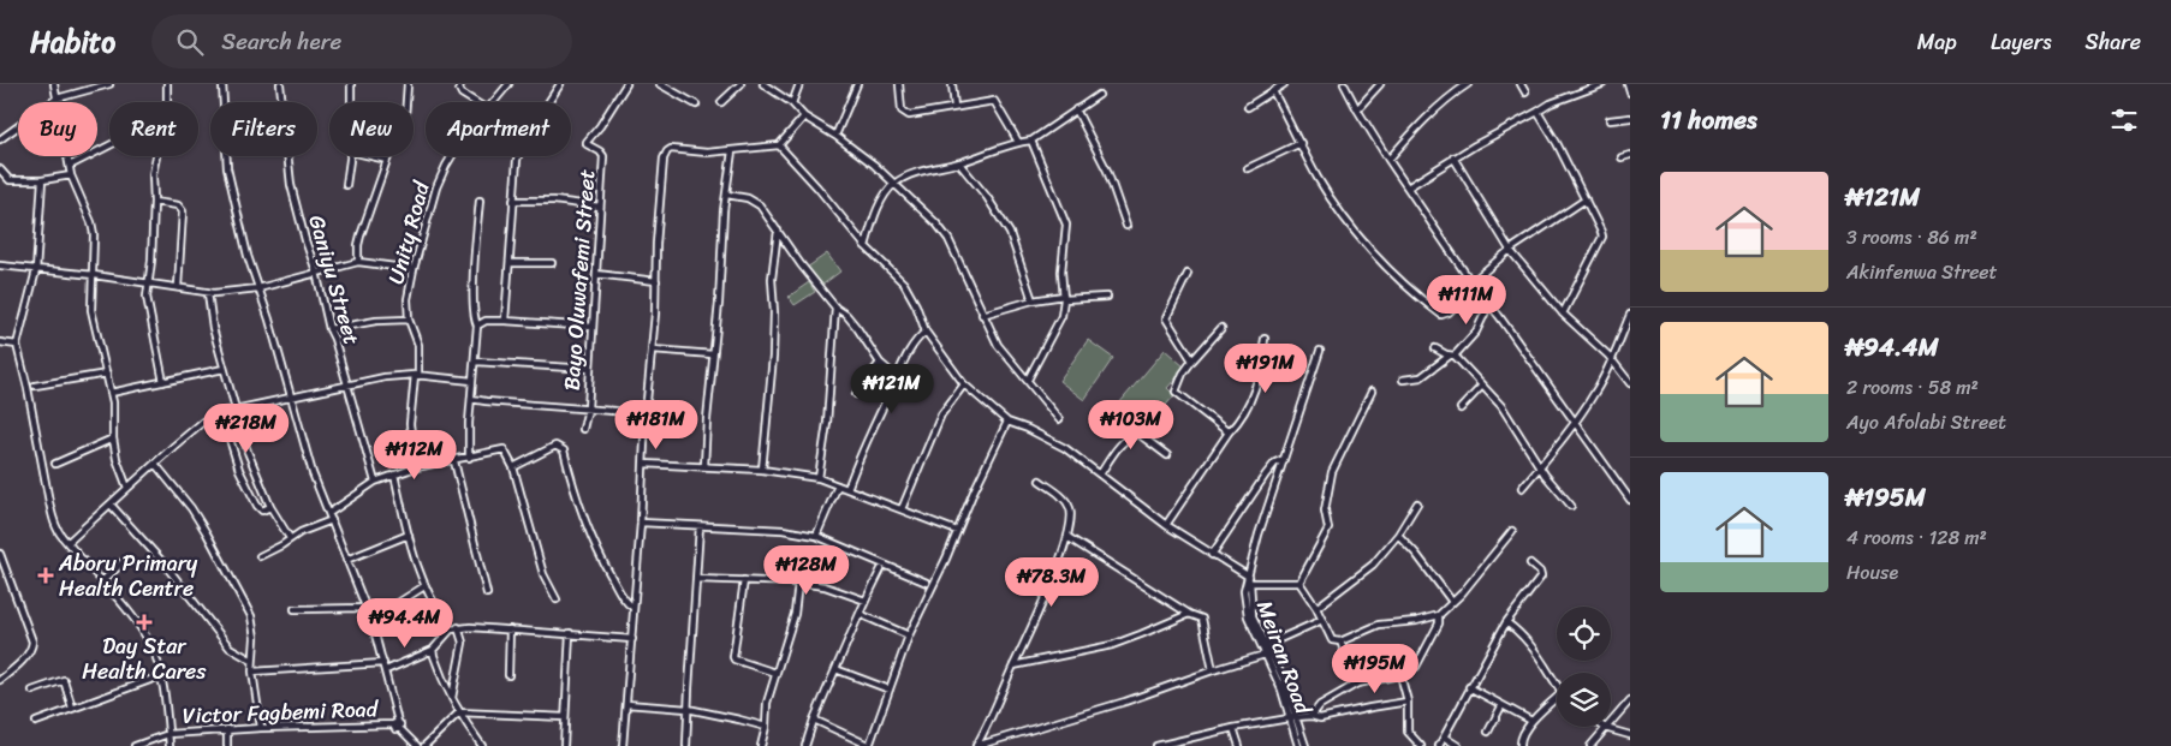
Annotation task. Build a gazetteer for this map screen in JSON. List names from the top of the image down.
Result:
{
  "streets": {
    "street": [
      "Unity Road",
      "Ganiyu Street",
      "Bayo Oluwafemi Street",
      "Meiran Road",
      "Victor Fagbemi Road"
    ]
  },
  "places": {
    "health": ["Aboru Primary Health Centre", "Day Star Health Cares"]
  },
  "page": {
    "header": "Habito",
    "search": "Search here",
    "nav": ["Map", "Layers", "Share"],
    "heading": "11 homes",
    "chip": [
      "Buy",
      "Rent",
      "Filters",
      "New",
      "Apartment"
    ],
    "list": [
      {
        "name": "₦121M",
        "note": "3 rooms · 86 m² · Akinfenwa Street"
      },
      {
        "name": "₦94.4M",
        "note": "2 rooms · 58 m² · Ayo Afolabi Street"
      },
      {
        "name": "₦195M",
        "note": "4 rooms · 128 m² · House"
      }
    ],
    "price": [
      "₦111M",
      "₦191M",
      "₦121M",
      "₦181M",
      "₦103M",
      "₦218M",
      "₦112M",
      "₦128M",
      "₦78.3M",
      "₦94.4M",
      "₦195M"
    ]
  }
}
